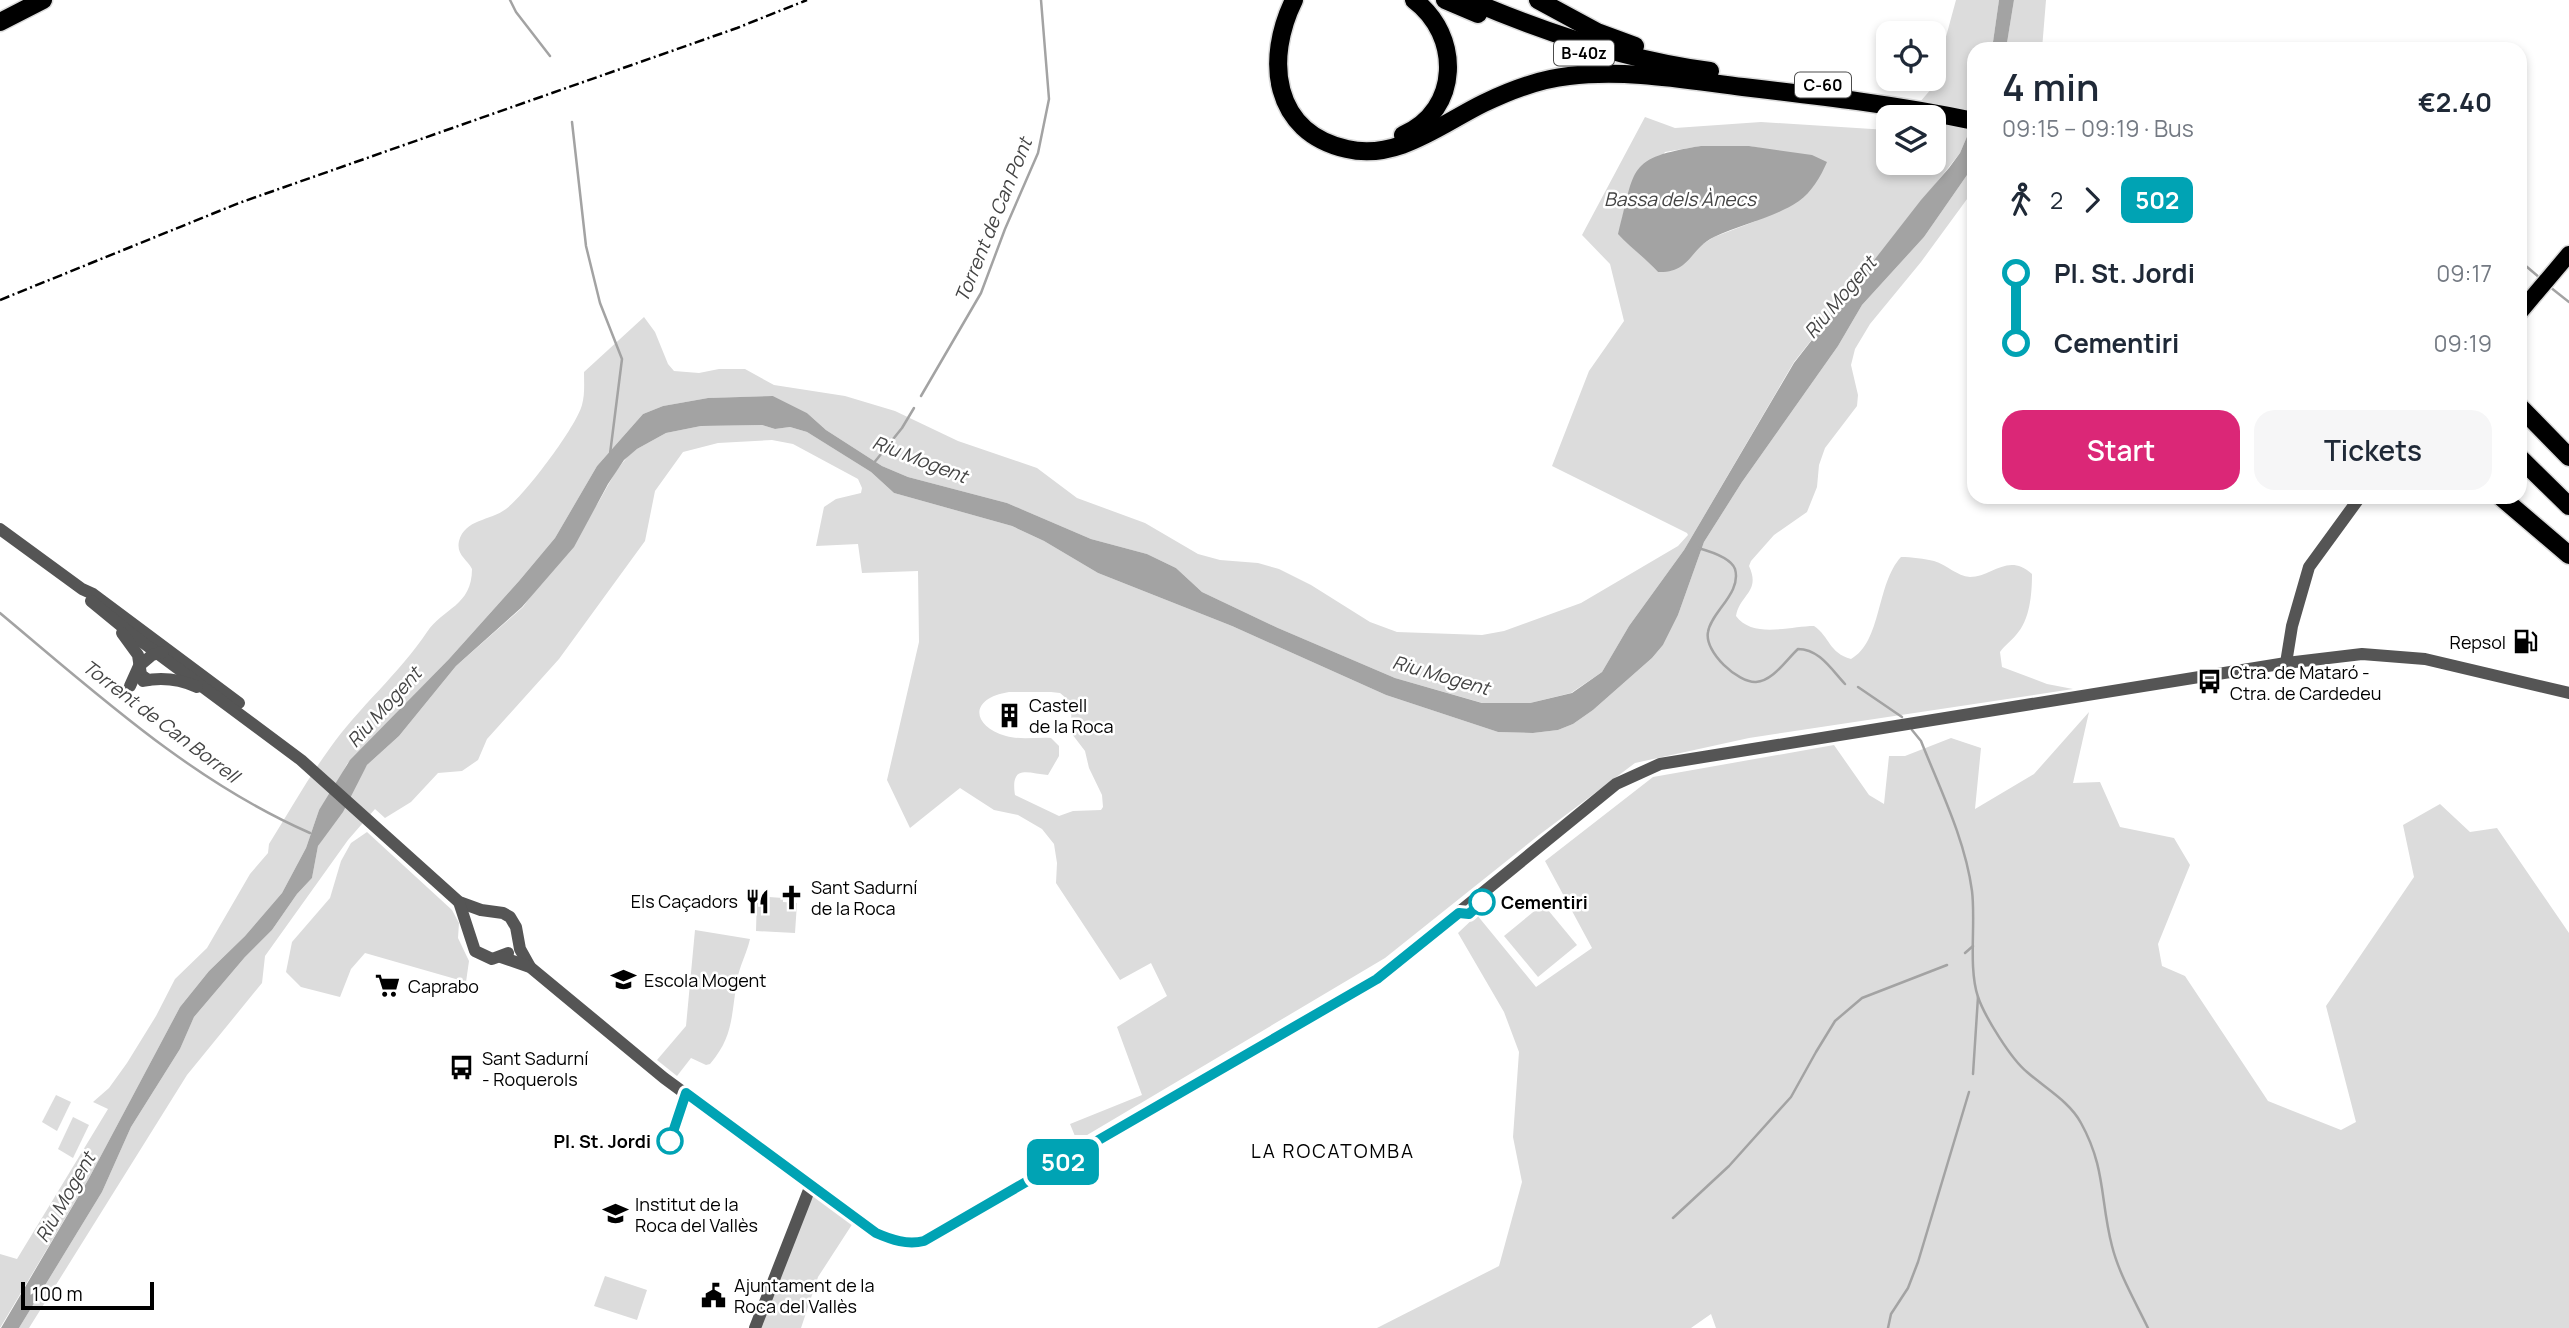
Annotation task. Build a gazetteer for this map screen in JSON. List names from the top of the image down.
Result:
{
  "streets": {
    "highway": ["B-40z", "C-60"]
  },
  "crossings": [
    ["B-40z", "C-60"]
  ],
  "districts": ["LA ROCATOMBA"],
  "water": [
    "Bassa dels Ànecs",
    "Torrent de Can Pont",
    "Riu Mogent",
    "Torrent de Can Borrell"
  ],
  "places": {
    "fuel station": ["Repsol"],
    "bus stop": ["Ctra. de Mataró - Ctra. de Cardedeu", "Sant Sadurní - Roquerols"],
    "building": ["Castell de la Roca"],
    "church": ["Sant Sadurní de la Roca"],
    "restaurant": ["Els Caçadors"],
    "other": ["Cementiri", "Pl. St. Jordi"],
    "school or university": ["Escola Mogent", "Institut de la Roca del Vallès"],
    "supermarket": ["Caprabo"],
    "public building": ["Ajuntament de la Roca del Vallès"]
  },
  "lines": ["bus line 502"],
  "scale_bar": "100 m",
  "page": {
    "on_map": "502",
    "heading": ["4 min", "09:15 – 09:19 · Bus", "€2.40"],
    "legs": ["2", "502"],
    "list": [
      {
        "name": "Pl. St. Jordi",
        "value": "09:17"
      },
      {
        "name": "Cementiri",
        "value": "09:19"
      }
    ],
    "buttons": ["Start", "Tickets"],
    "scale": "100 m"
  }
}
